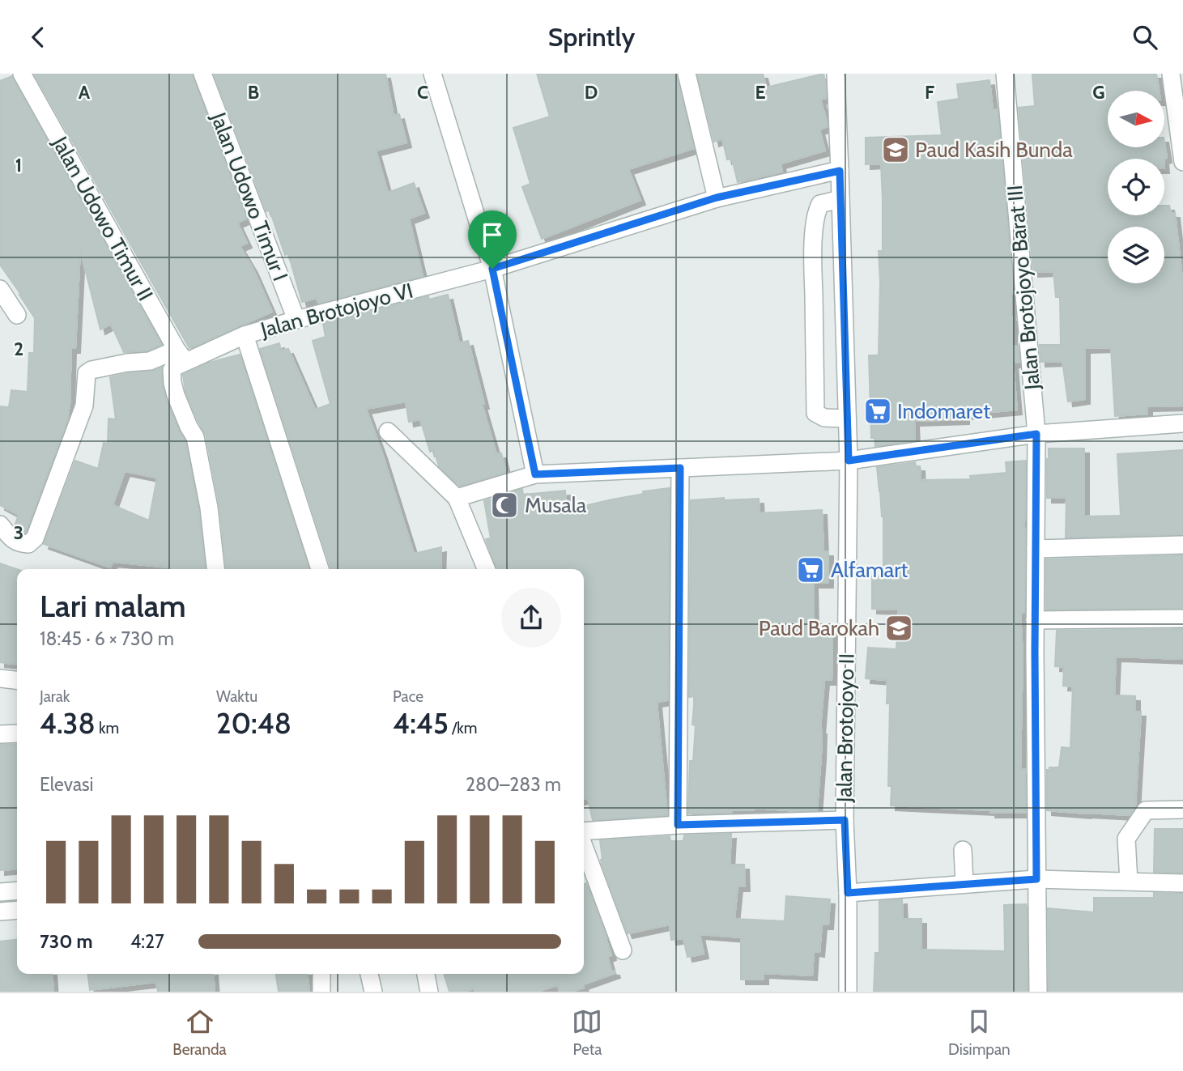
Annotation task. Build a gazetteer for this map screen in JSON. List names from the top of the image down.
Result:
{
  "streets": {
    "street": [
      "Jalan Udowo Timur I",
      "Jalan Udowo Timur II",
      "Jalan Brotojoyo Barat III",
      "Jalan Brotojoyo VI",
      "Jalan Brotojoyo II"
    ]
  },
  "crossings": [
    ["Jalan Udowo Timur I", "Jalan Brotojoyo VI"],
    ["Jalan Udowo Timur II", "Jalan Brotojoyo VI"],
    ["Jalan Brotojoyo VI", "Jalan Brotojoyo II"]
  ],
  "places": {
    "school or university": ["Paud Kasih Bunda", "Paud Barokah"],
    "supermarket": ["Indomaret", "Alfamart"],
    "mosque": ["Musala"]
  },
  "north": "right",
  "page": {
    "header": "Sprintly",
    "heading": ["Lari malam", "18:45 · 6 × 730 m"],
    "stats": [
      ["Jarak", "4.38 km"],
      ["Waktu", "20:48"],
      ["Pace", "4:45 /km"]
    ],
    "chart": ["Elevasi", "280–283 m"],
    "list": [
      {
        "name": "730 m",
        "note": "4:27"
      }
    ],
    "tabs": ["Beranda", "Peta", "Disimpan"]
  },
  "grid": {
    "columns": [
      "A",
      "B",
      "C",
      "D",
      "E",
      "F",
      "G"
    ],
    "rows": ["1", "2", "3"]
  }
}
